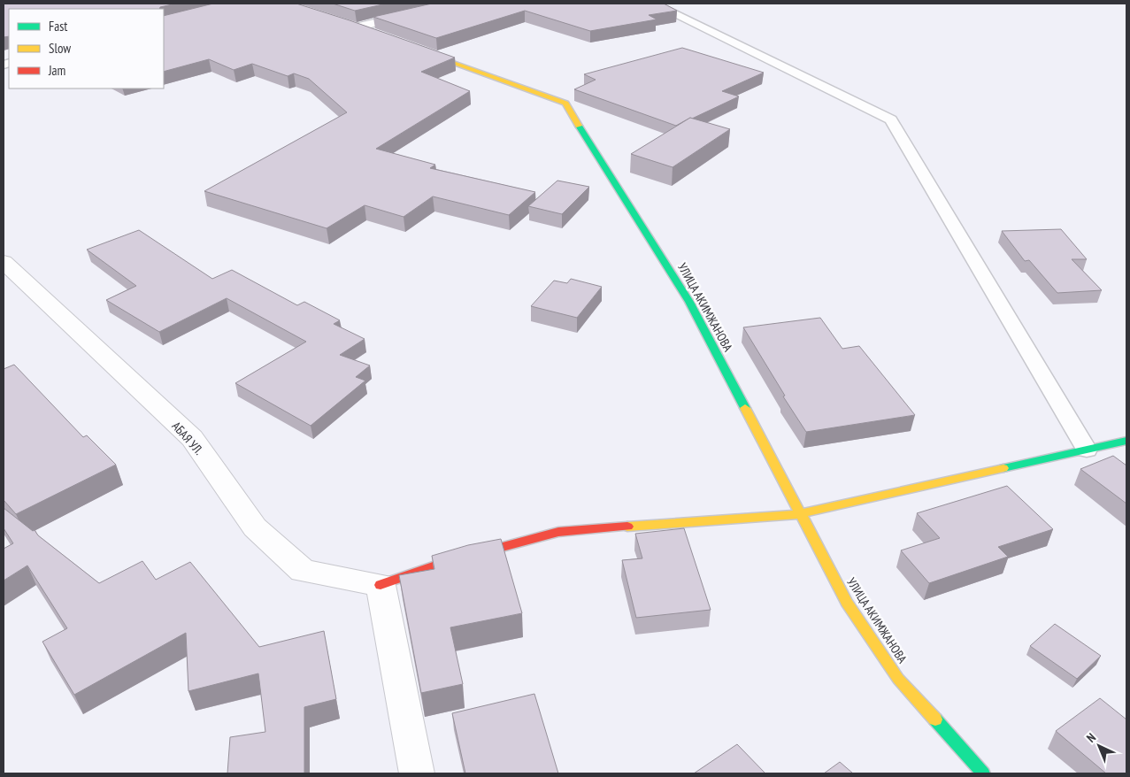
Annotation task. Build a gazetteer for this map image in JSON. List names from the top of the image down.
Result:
{
  "streets": {
    "street": ["УЛИЦА АКИМЖАНОВА", "АБАЯ УЛ."]
  },
  "legend": ["Fast", "Slow", "Jam"],
  "north": "top left"
}
